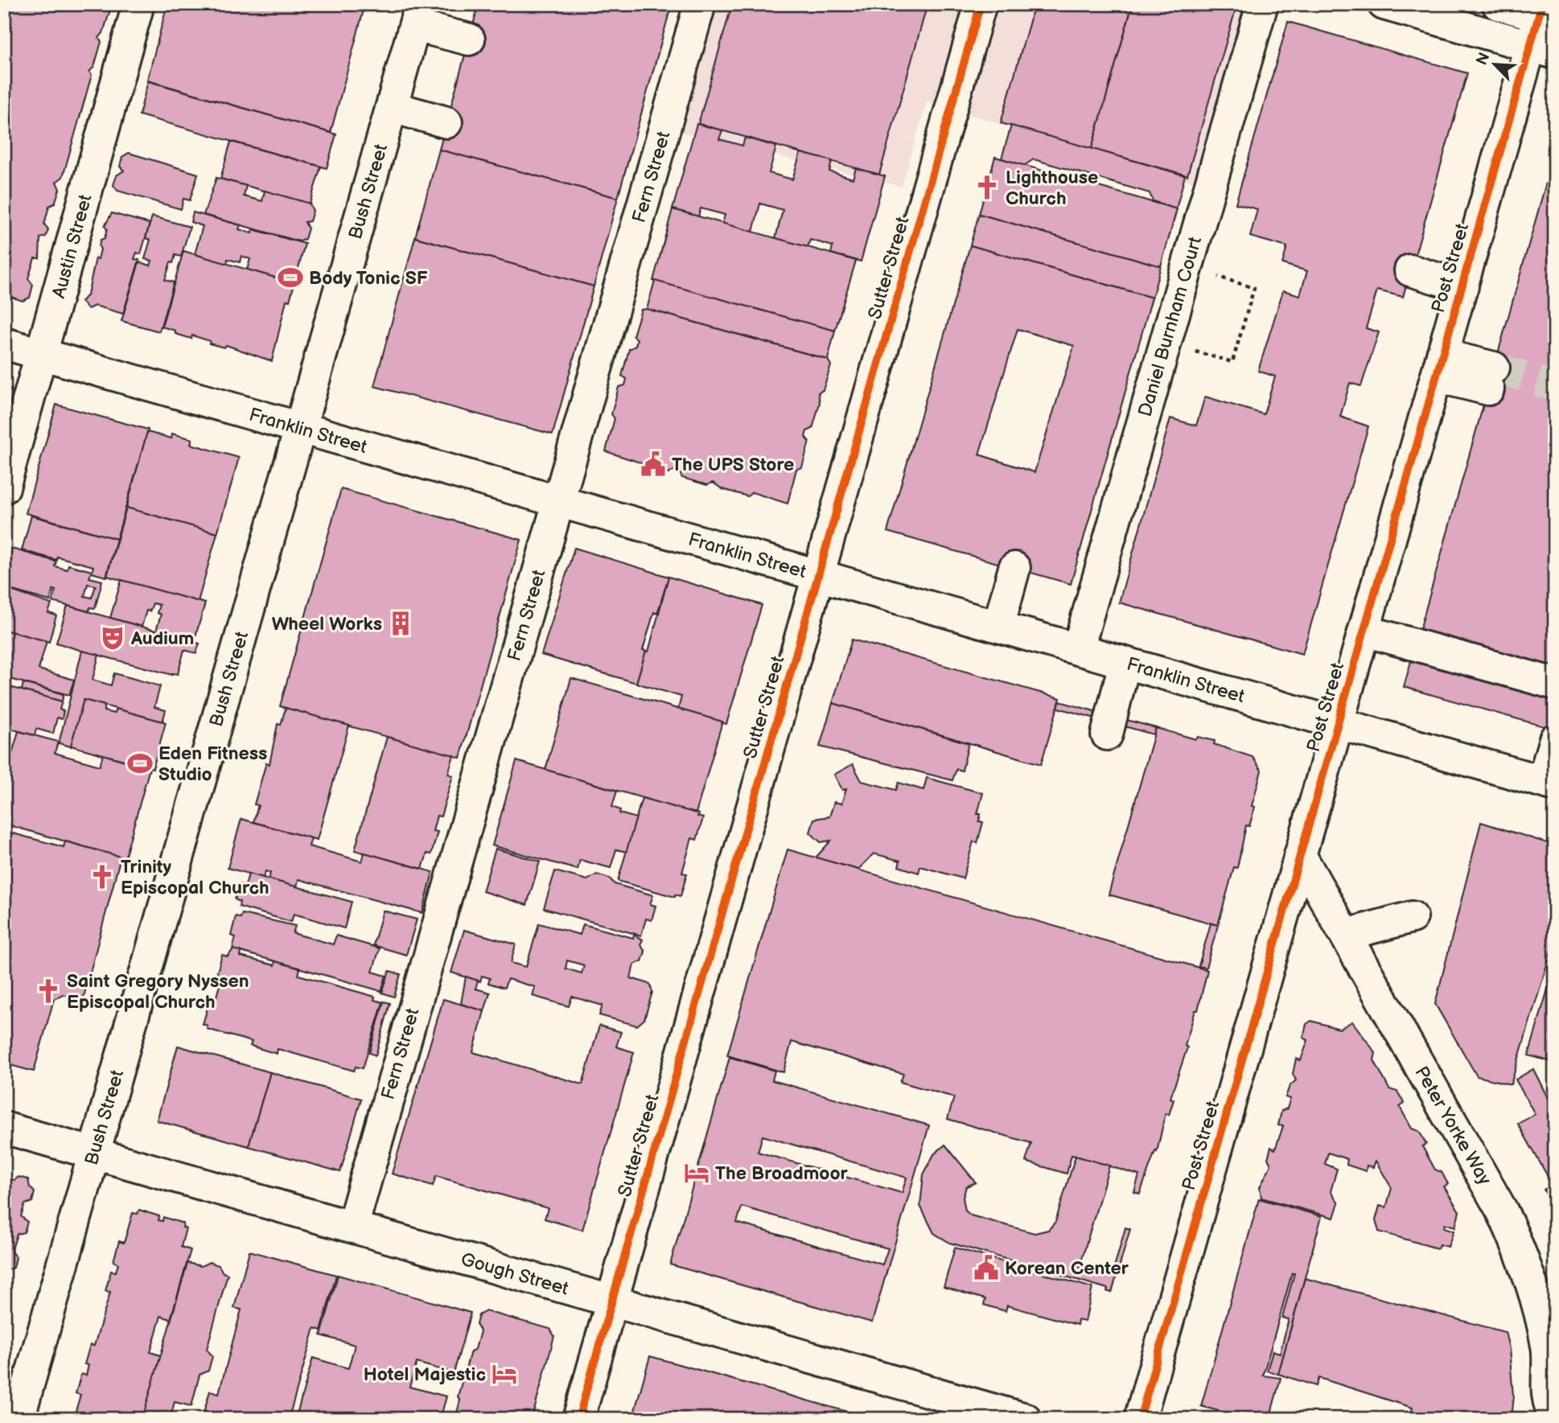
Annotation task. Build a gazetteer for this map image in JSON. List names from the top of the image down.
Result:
{
  "streets": {
    "main road": [
      "Fern Street",
      "Bush Street",
      "Austin Street",
      "Sutter Street",
      "Post Street",
      "Daniel Burnham Court",
      "Franklin Street",
      "Peter Yorke Way",
      "Gough Street"
    ]
  },
  "crossings": [
    ["Fern Street", "Franklin Street"],
    ["Fern Street", "Gough Street"],
    ["Bush Street", "Franklin Street"],
    ["Bush Street", "Gough Street"],
    ["Austin Street", "Franklin Street"],
    ["Sutter Street", "Franklin Street"],
    ["Sutter Street", "Gough Street"],
    ["Post Street", "Franklin Street"],
    ["Post Street", "Peter Yorke Way"],
    ["Daniel Burnham Court", "Franklin Street"]
  ],
  "places": {
    "church": ["Lighthouse Church", "Trinity Episcopal Church", "Saint Gregory Nyssen Episcopal Church"],
    "sports": ["Body Tonic SF", "Eden Fitness Studio"],
    "public building": ["The UPS Store", "Korean Center"],
    "building": ["Wheel Works"],
    "theatre": ["Audium"],
    "hotel": ["The Broadmoor", "Hotel Majestic"]
  },
  "north": "top left"
}
